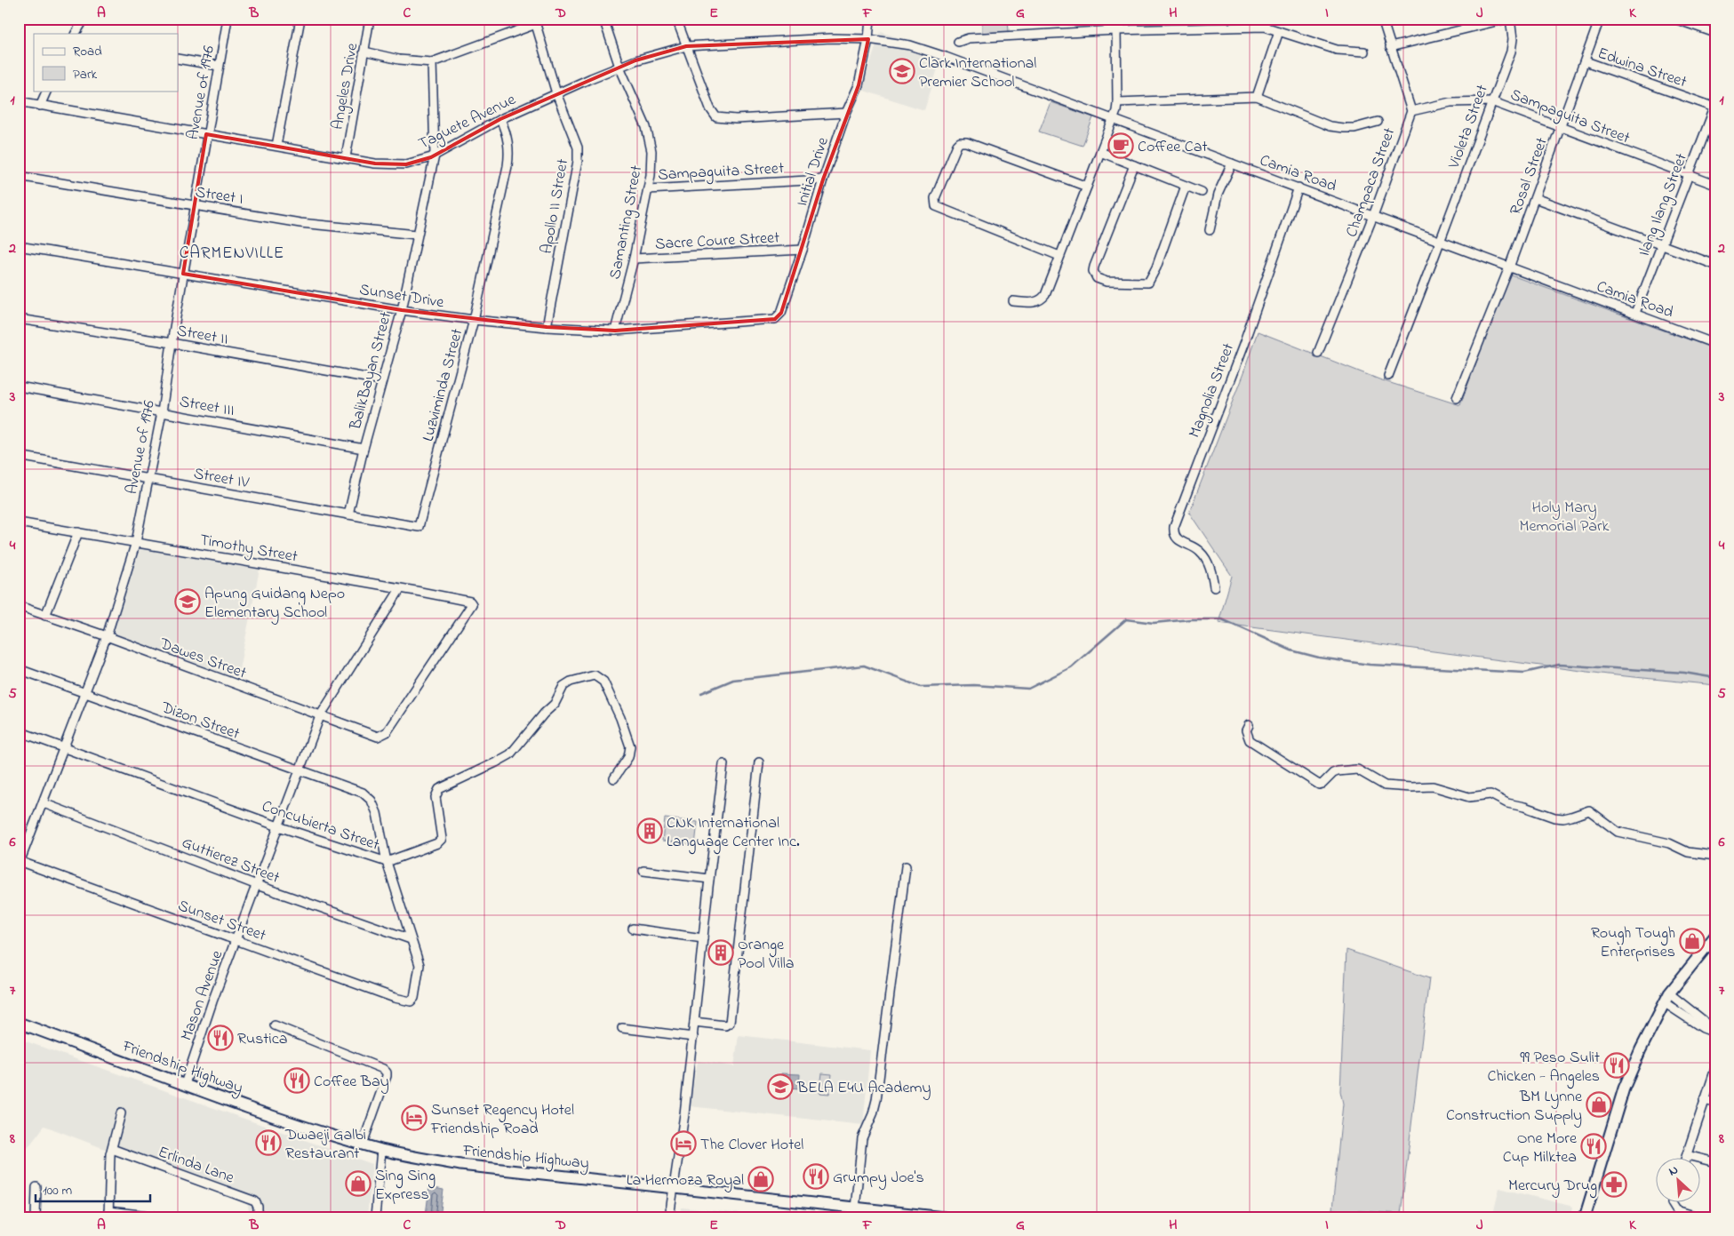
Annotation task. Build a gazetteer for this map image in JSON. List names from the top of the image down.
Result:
{
  "streets": {
    "main road": ["Friendship Highway"],
    "street": [
      "Edwina Street",
      "Angeles Drive",
      "Avenue of 1976",
      "Sampaguita Street",
      "Taguete Avenue",
      "Violeta Street",
      "Initial Drive",
      "Camia Road",
      "Rosal Street",
      "Champaca Street",
      "Street I",
      "Ilang Ilang Street",
      "Apollo II Street",
      "Samanting Street",
      "Sacre Coure Street",
      "Sunset Drive",
      "Street II",
      "BalikBayan Street",
      "Luzviminda Street",
      "Magnolia Street",
      "Street III",
      "Street IV",
      "Timothy Street",
      "Dawes Street",
      "Dizon Street",
      "Concubierta Street",
      "Guttierez Street",
      "Sunset Street",
      "Mason Avenue",
      "Erlinda Lane"
    ]
  },
  "crossings": [
    ["Edwina Street", "Rosal Street"],
    ["Edwina Street", "Ilang Ilang Street"],
    ["Angeles Drive", "Taguete Avenue"],
    ["Avenue of 1976", "Taguete Avenue"],
    ["Avenue of 1976", "Street I"],
    ["Avenue of 1976", "Sunset Drive"],
    ["Avenue of 1976", "Street II"],
    ["Avenue of 1976", "Street III"],
    ["Avenue of 1976", "Street IV"],
    ["Avenue of 1976", "Timothy Street"],
    ["Avenue of 1976", "Dawes Street"],
    ["Avenue of 1976", "Dizon Street"],
    ["Avenue of 1976", "Concubierta Street"],
    ["Avenue of 1976", "Guttierez Street"],
    ["Avenue of 1976", "Sunset Street"],
    ["Sampaguita Street", "Violeta Street"],
    ["Sampaguita Street", "Initial Drive"],
    ["Sampaguita Street", "Rosal Street"],
    ["Sampaguita Street", "Champaca Street"],
    ["Sampaguita Street", "Ilang Ilang Street"],
    ["Sampaguita Street", "Samanting Street"],
    ["Taguete Avenue", "Initial Drive"],
    ["Taguete Avenue", "Camia Road"],
    ["Taguete Avenue", "Apollo II Street"],
    ["Taguete Avenue", "Samanting Street"],
    ["Taguete Avenue", "BalikBayan Street"],
    ["Taguete Avenue", "Luzviminda Street"],
    ["Violeta Street", "Camia Road"],
    ["Initial Drive", "Camia Road"],
    ["Initial Drive", "Sacre Coure Street"],
    ["Initial Drive", "Sunset Drive"],
    ["Camia Road", "Rosal Street"],
    ["Camia Road", "Champaca Street"],
    ["Camia Road", "Ilang Ilang Street"],
    ["Camia Road", "Magnolia Street"],
    ["Street I", "BalikBayan Street"],
    ["Apollo II Street", "Sunset Drive"],
    ["Samanting Street", "Sacre Coure Street"],
    ["Samanting Street", "Sunset Drive"],
    ["Sunset Drive", "BalikBayan Street"],
    ["Sunset Drive", "Luzviminda Street"],
    ["Street II", "BalikBayan Street"],
    ["BalikBayan Street", "Street III"],
    ["BalikBayan Street", "Street IV"],
    ["Luzviminda Street", "Street IV"],
    ["Timothy Street", "Dawes Street"],
    ["Timothy Street", "Mason Avenue"],
    ["Dawes Street", "Mason Avenue"],
    ["Dizon Street", "Concubierta Street"],
    ["Dizon Street", "Mason Avenue"],
    ["Concubierta Street", "Mason Avenue"],
    ["Guttierez Street", "Sunset Street"],
    ["Guttierez Street", "Mason Avenue"],
    ["Sunset Street", "Mason Avenue"],
    ["Mason Avenue", "Friendship Highway"]
  ],
  "districts": ["CARMENVILLE"],
  "parks": ["Holy Mary Memorial Park"],
  "places": {
    "school or university": ["Clark International Premier School", "Apung Guidang Nepo Elementary School", "BELA E4U Academy"],
    "cafe": ["Coffee Cat"],
    "building": ["CNK International Language Center Inc.", "Orange Pool Villa"],
    "shop": [
      "Rough Tough Enterprises",
      "BM Lynne Construction Supply",
      "La Hermoza Royal",
      "Sing Sing Express"
    ],
    "restaurant": [
      "Rustica",
      "99 Peso Sulit Chicken - Angeles",
      "Coffee Bay",
      "Dwaeji Galbi Restaurant",
      "One More Cup Milktea",
      "Grumpy Joe's"
    ],
    "hotel": ["Sunset Regency Hotel Friendship Road", "The Clover Hotel"],
    "pharmacy": ["Mercury Drug"]
  },
  "legend": ["Road", "Park"],
  "scale_bar": "100 m",
  "north": "top left",
  "grid": {
    "columns": [
      "A",
      "B",
      "C",
      "D",
      "E",
      "F",
      "G",
      "H",
      "I",
      "J",
      "K"
    ],
    "rows": [
      "1",
      "2",
      "3",
      "4",
      "5",
      "6",
      "7",
      "8"
    ]
  }
}
